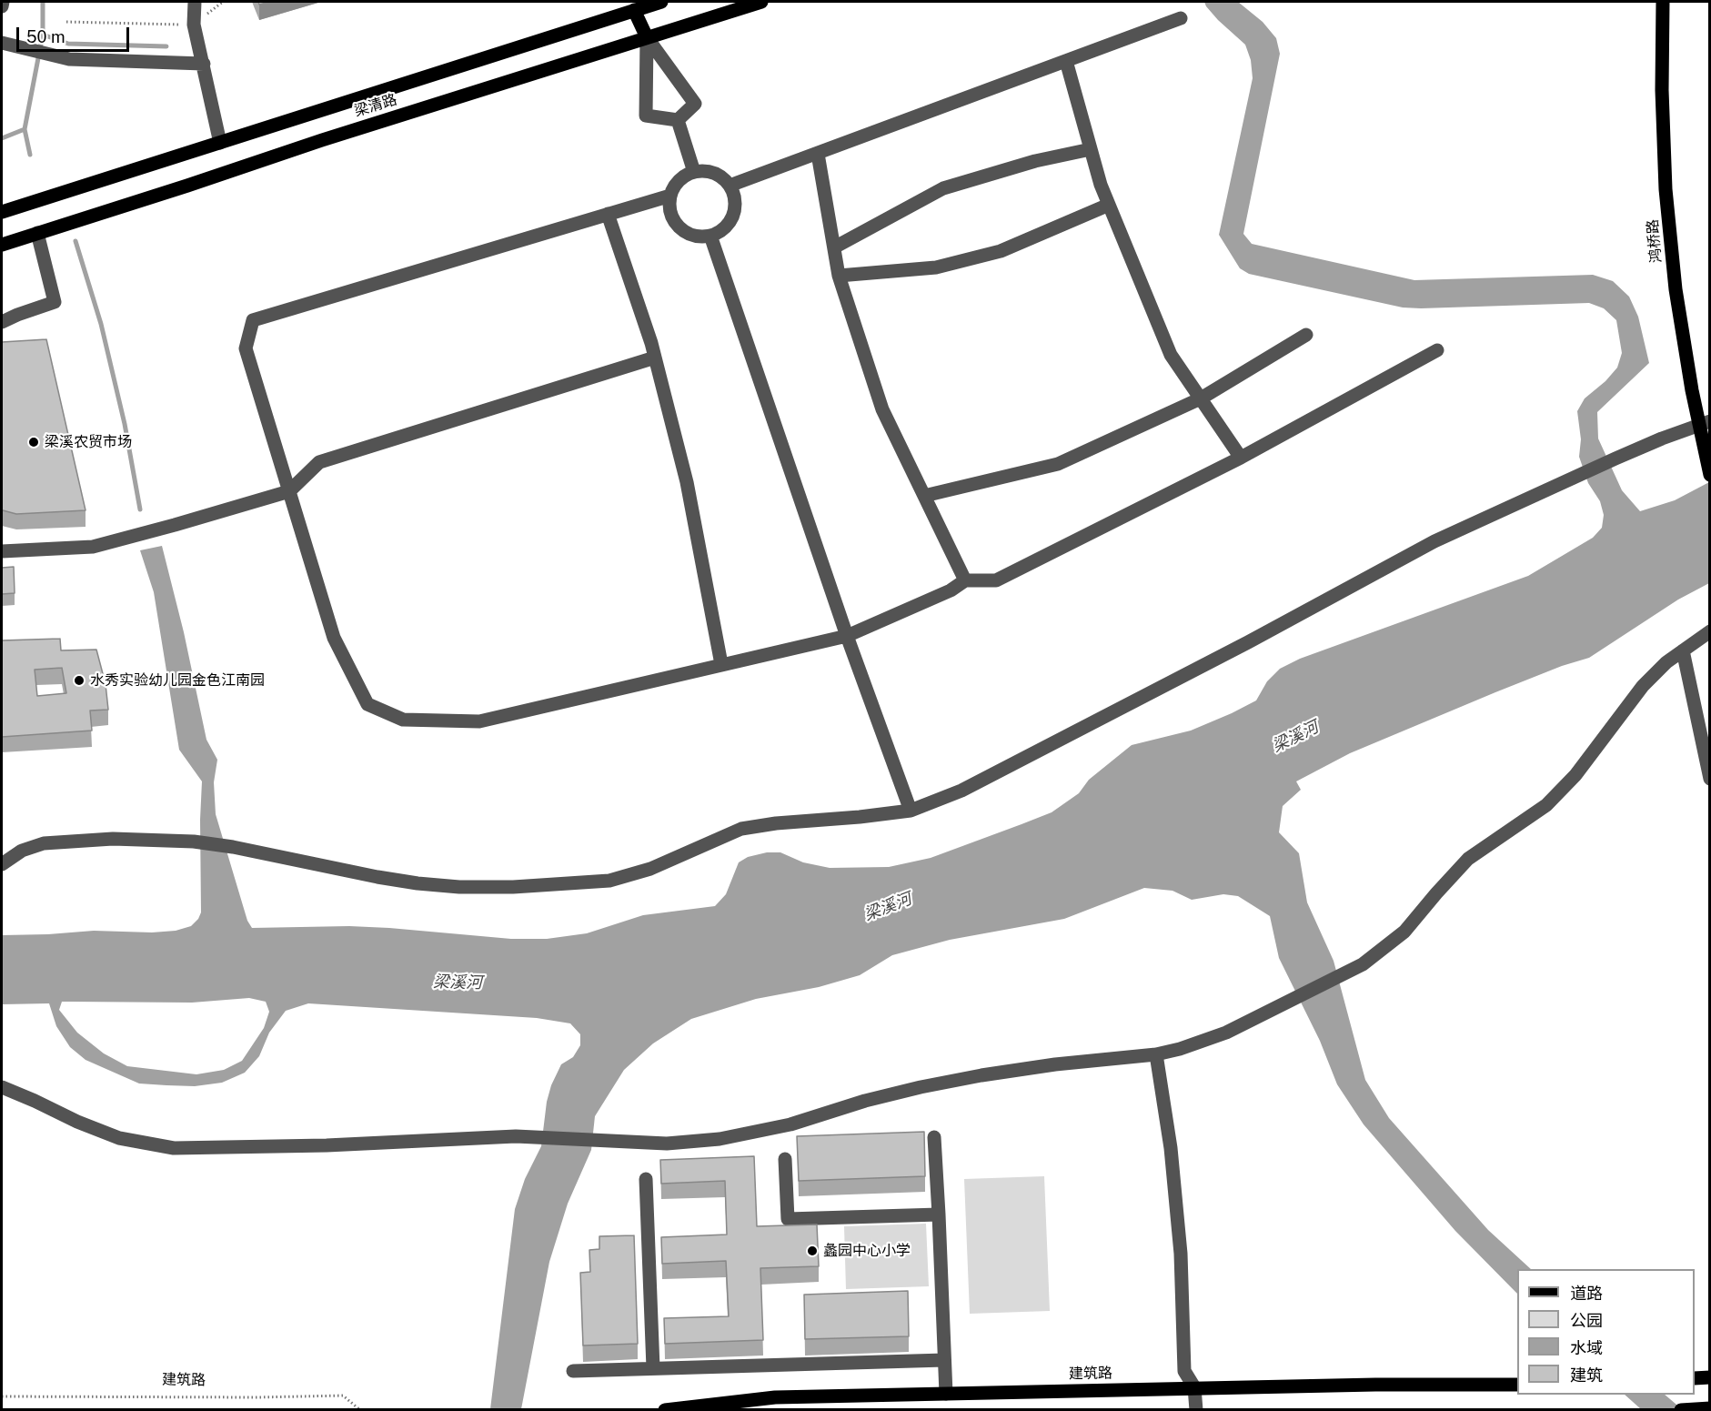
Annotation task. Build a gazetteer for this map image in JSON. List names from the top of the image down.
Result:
{
  "streets": {
    "main road": ["梁清路", "鸿桥路", "建筑路"]
  },
  "water": ["梁溪河"],
  "places": ["梁溪农贸市场", "水秀实验幼儿园金色江南园", "蠡园中心小学"],
  "legend": [
    "道路",
    "公园",
    "水域",
    "建筑"
  ],
  "scale_bar": "50 m"
}
